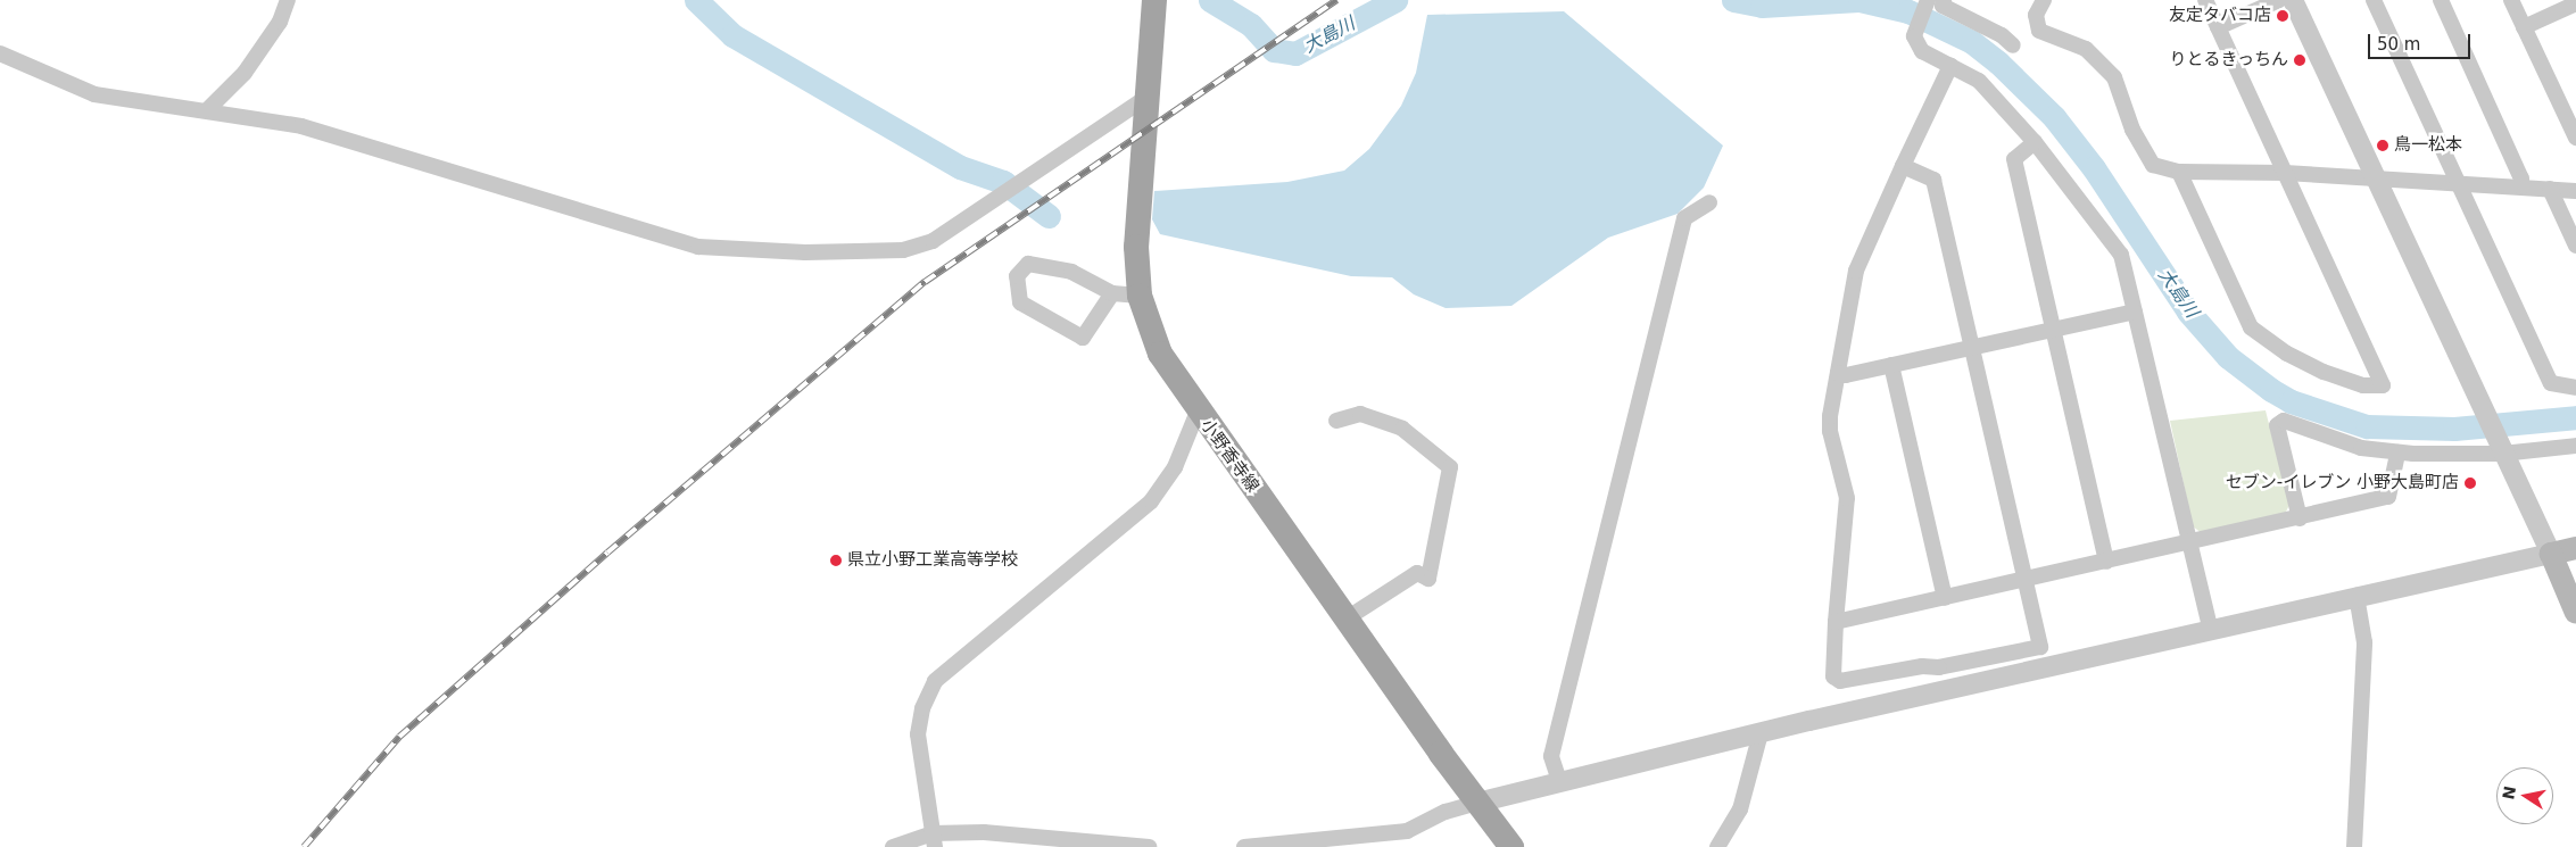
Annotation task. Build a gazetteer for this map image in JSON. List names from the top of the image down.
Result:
{
  "streets": {
    "main road": ["小野香寺線"]
  },
  "water": ["大島川"],
  "places": [
    "友定タバコ店",
    "りとるきっちん",
    "鳥一松本",
    "セブン-イレブン 小野大島町店",
    "県立小野工業高等学校"
  ],
  "scale_bar": "50 m",
  "north": "left"
}
